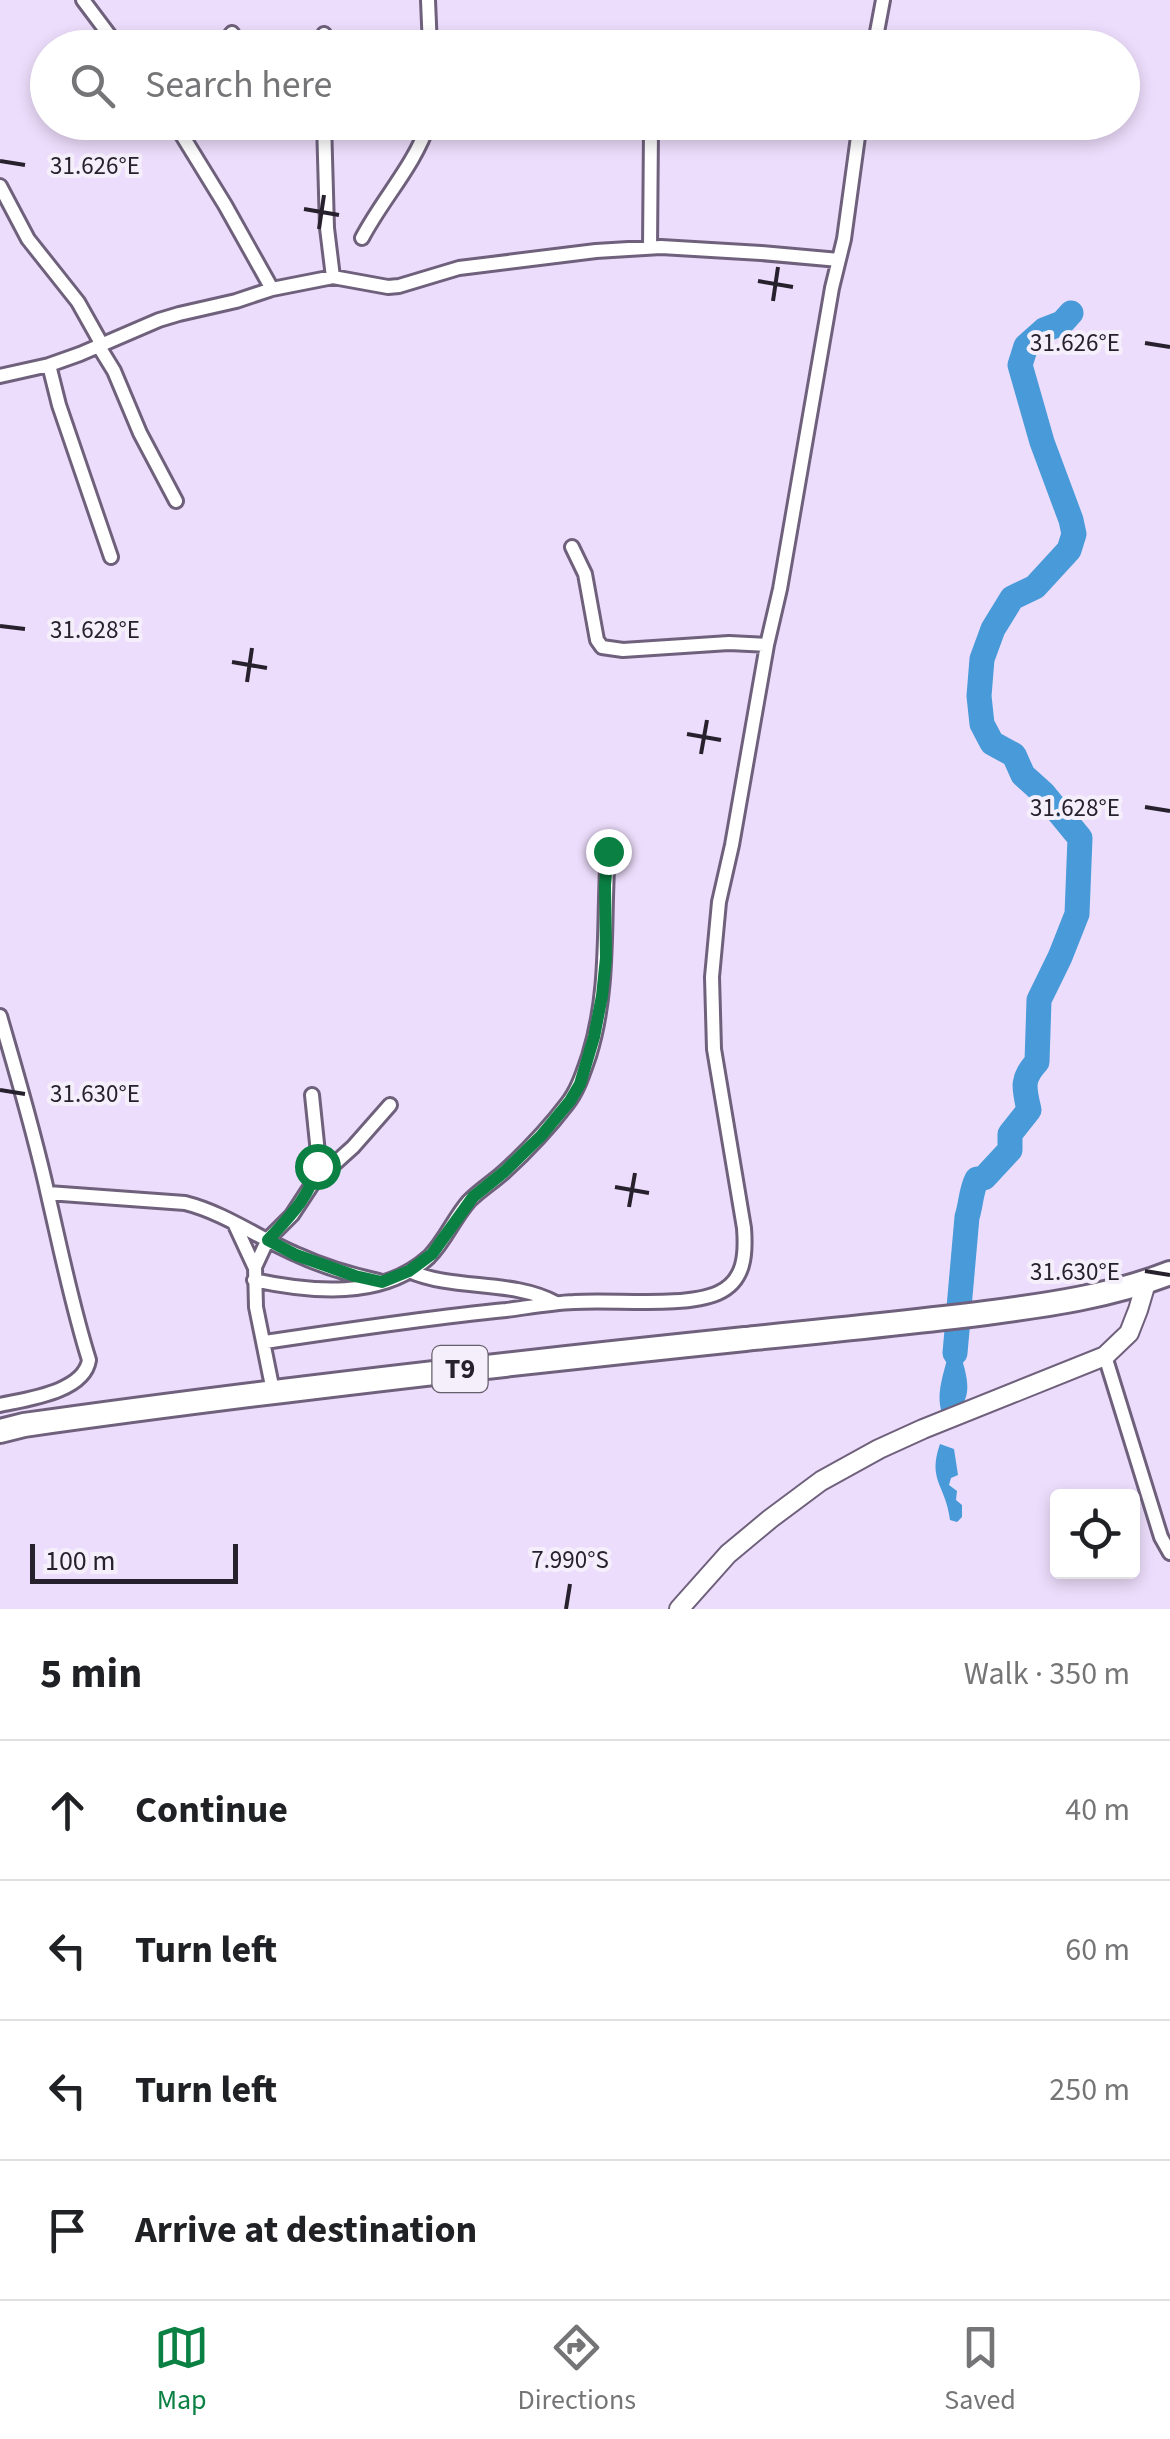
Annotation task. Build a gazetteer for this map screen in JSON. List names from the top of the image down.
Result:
{
  "streets": {
    "highway": ["T9"]
  },
  "scale_bar": "100 m",
  "page": {
    "search": "Search here",
    "scale": "100 m",
    "heading": ["5 min", "Walk · 350 m"],
    "list": [
      ["Continue", "40 m"],
      ["Turn left", "60 m"],
      ["Turn left", "250 m"],
      "Arrive at destination"
    ],
    "nav": ["Map", "Directions", "Saved"]
  },
  "coordinates": [
    "31.626°E",
    "31.628°E",
    "31.630°E",
    "7.990°S"
  ]
}
